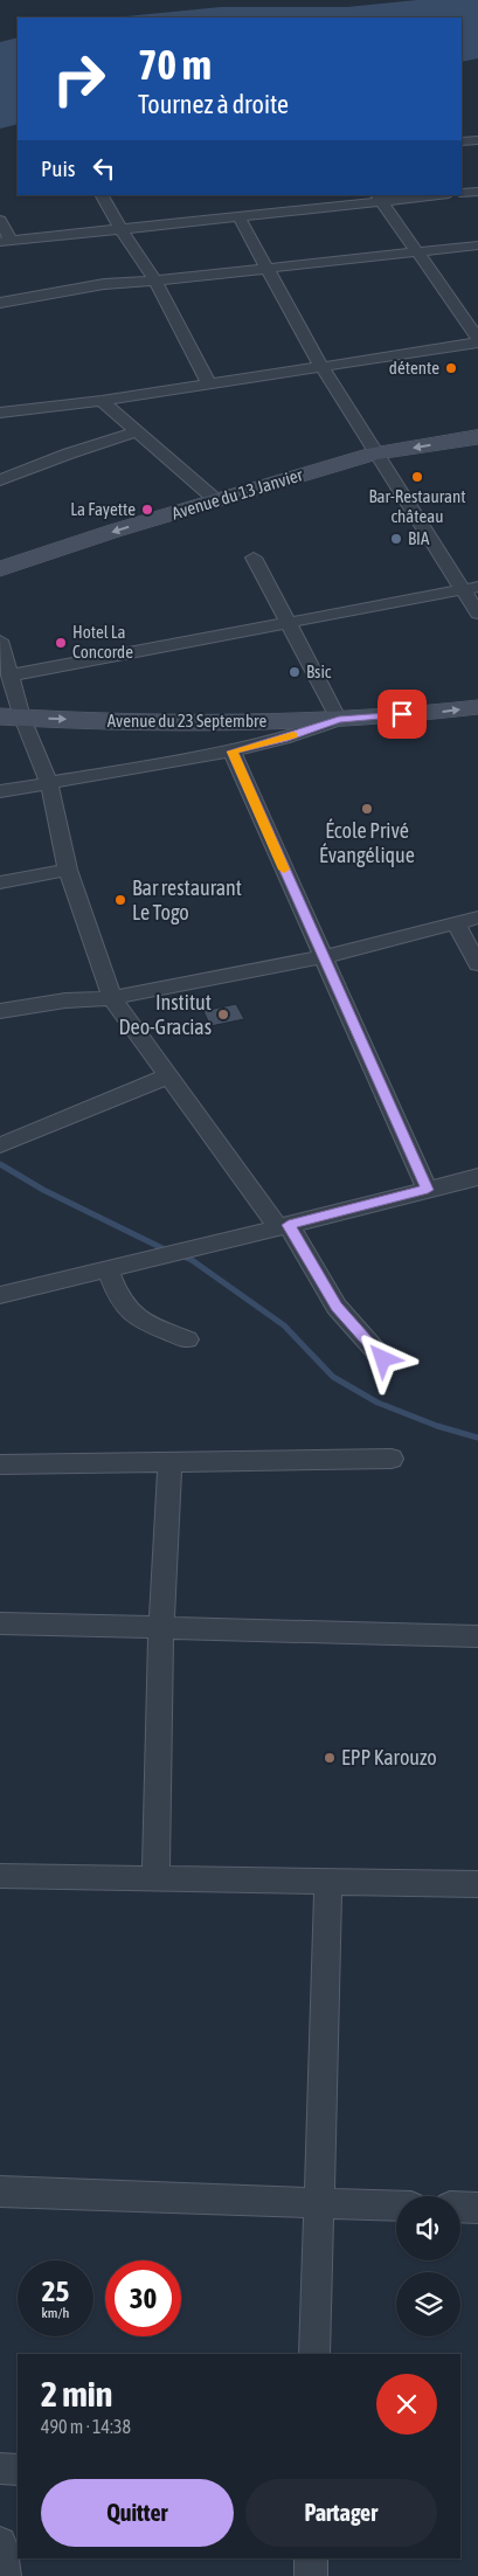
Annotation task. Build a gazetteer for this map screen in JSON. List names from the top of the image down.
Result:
{
  "streets": {
    "main road": ["Avenue du 13 Janvier", "Avenue du 23 Septembre"]
  },
  "one_way": ["Avenue du 13 Janvier", "Avenue du 23 Septembre"],
  "places": [
    "détente",
    "Bar-Restaurant château",
    "La Fayette",
    "BIA",
    "Hotel La Concorde",
    "Bsic",
    "École Privé Évangélique",
    "Bar restaurant Le Togo",
    "Institut Deo-Gracias",
    "EPP Karouzo"
  ],
  "page": {
    "turn": ["70 m", "Tournez à droite"],
    "then": "Puis",
    "speed": "25 km/h",
    "limit": "30",
    "heading": ["2 min", "490 m · 14:38"],
    "buttons": ["Quitter", "Partager"]
  }
}
